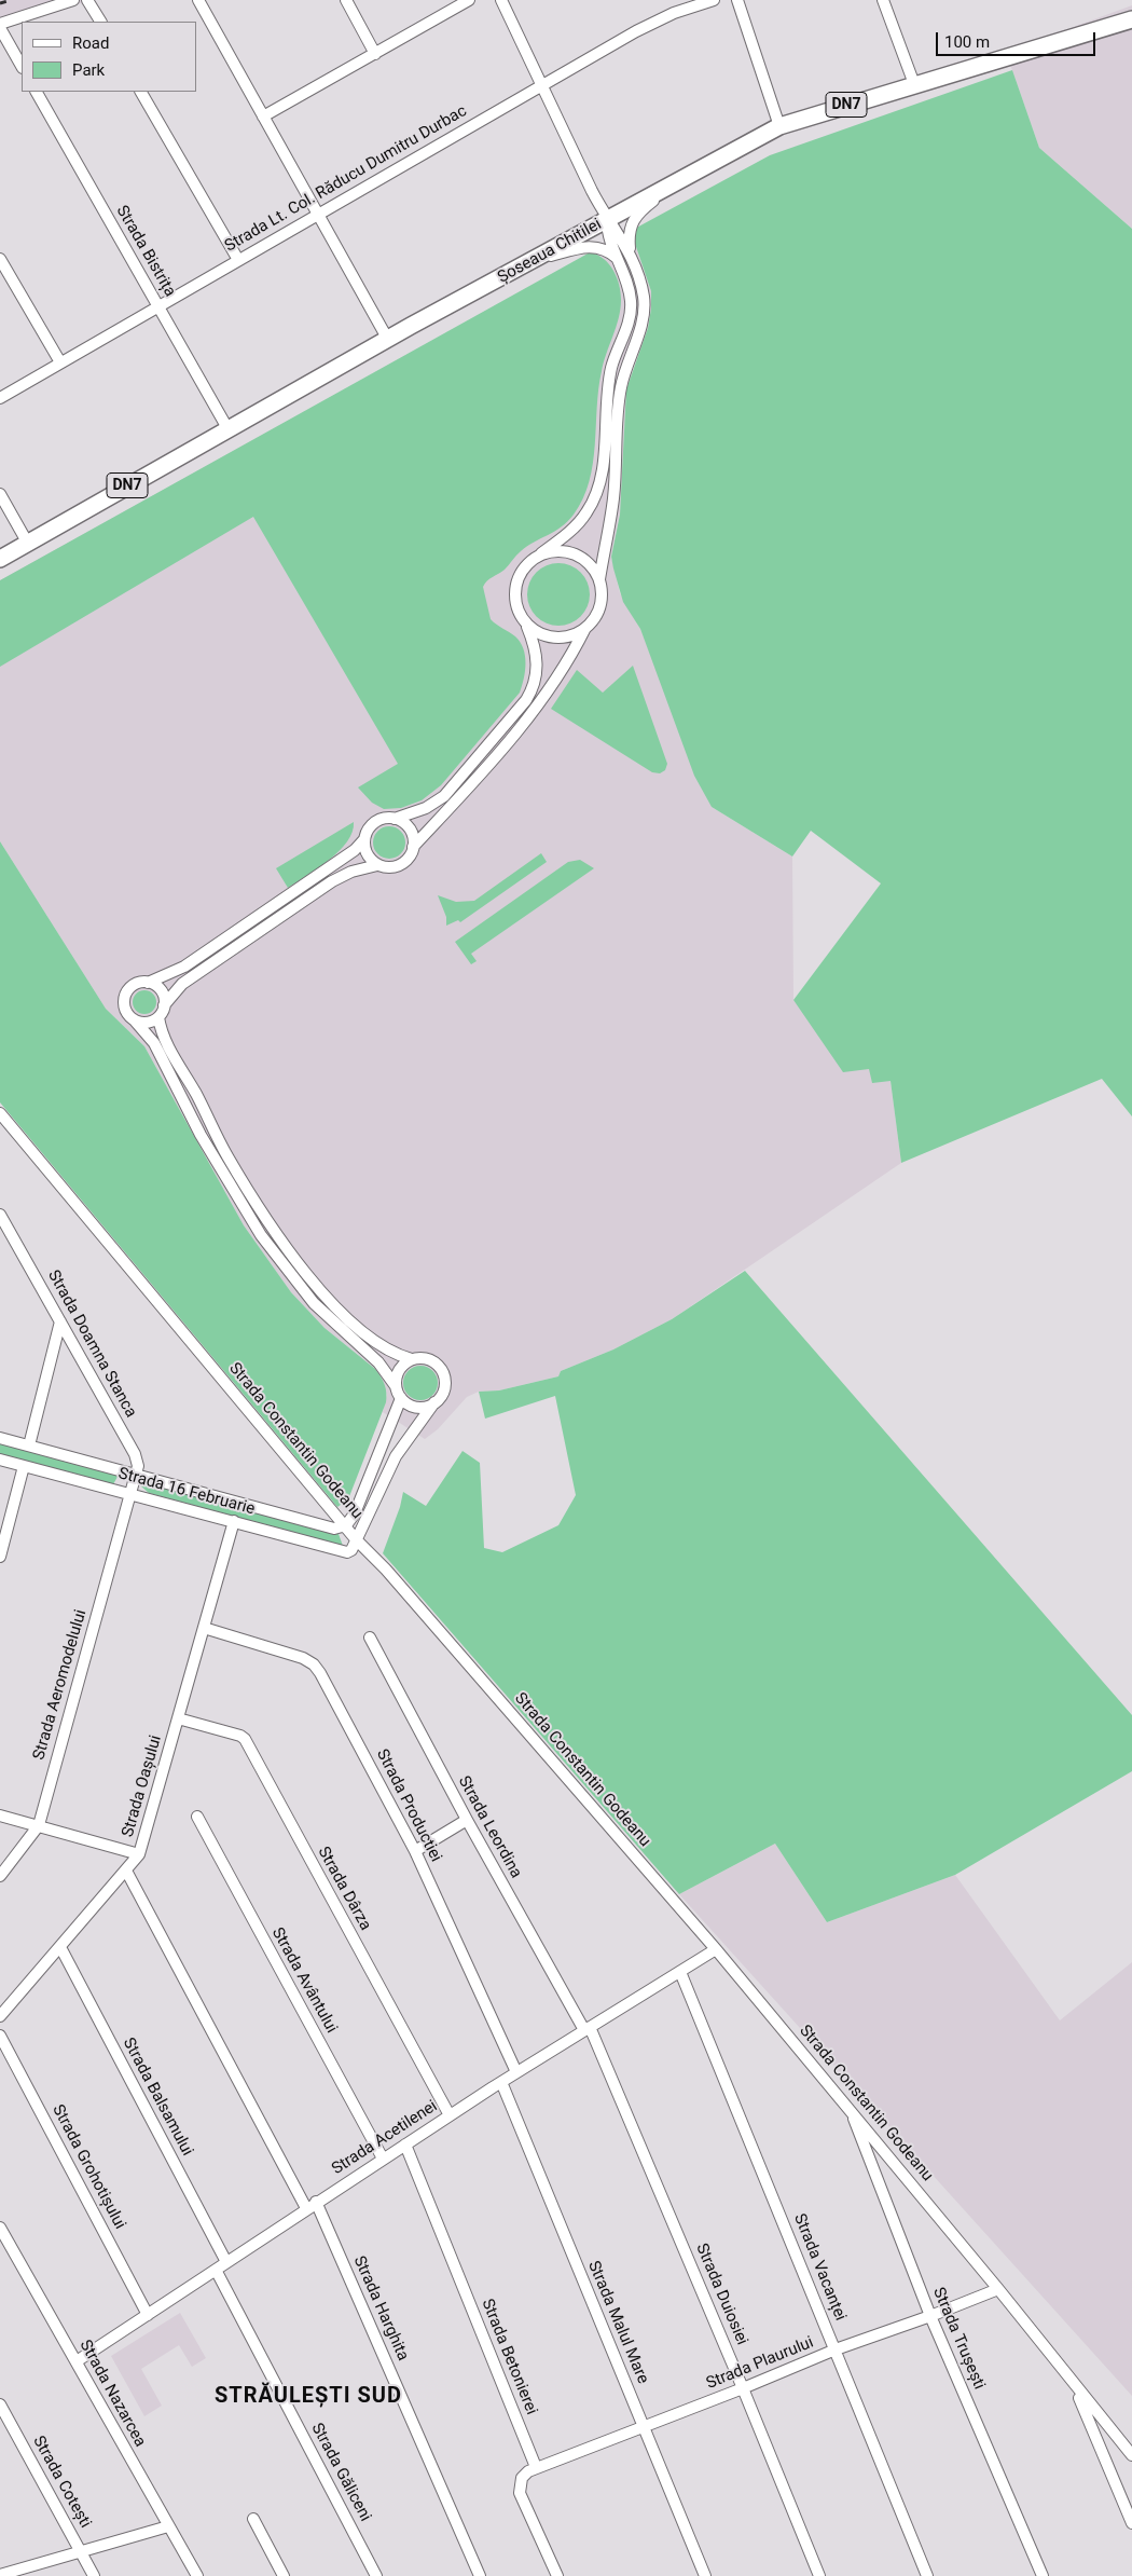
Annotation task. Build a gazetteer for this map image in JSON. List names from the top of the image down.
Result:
{
  "streets": {
    "main road": ["DN7", "Șoseaua Chitilei"],
    "street": [
      "Strada Lt. Col. Răducu Dumitru Durbac",
      "Strada Bistrița",
      "Strada Doamna Stanca",
      "Strada Constantin Godeanu",
      "Strada 16 Februarie",
      "Strada Aeromodelului",
      "Strada Oașului",
      "Strada Productiei",
      "Strada Leordina",
      "Strada Dârza",
      "Strada Avântului",
      "Strada Balsamului",
      "Strada Acetilenei",
      "Strada Grohotișului",
      "Strada Vacanței",
      "Strada Duiosiei",
      "Strada Harghita",
      "Strada Malul Mare",
      "Strada Trușești",
      "Strada Betonierei",
      "Strada Plaurului",
      "Strada Nazarcea",
      "Strada Găliceni",
      "Strada Cotești"
    ]
  },
  "crossings": [
    ["Strada Lt. Col. Răducu Dumitru Durbac", "Strada Bistrița"],
    ["Strada Bistrița", "Șoseaua Chitilei"],
    ["Strada Doamna Stanca", "Strada 16 Februarie"],
    ["Strada Doamna Stanca", "Strada Aeromodelului"],
    ["Strada Constantin Godeanu", "Strada 16 Februarie"],
    ["Strada Constantin Godeanu", "Strada Acetilenei"],
    ["Strada Constantin Godeanu", "Strada Trușești"],
    ["Strada Constantin Godeanu", "Strada Plaurului"],
    ["Strada 16 Februarie", "Strada Aeromodelului"],
    ["Strada 16 Februarie", "Strada Oașului"],
    ["Strada Oașului", "Strada Productiei"],
    ["Strada Oașului", "Strada Dârza"],
    ["Strada Oașului", "Strada Balsamului"],
    ["Strada Productiei", "Strada Acetilenei"],
    ["Strada Leordina", "Strada Acetilenei"],
    ["Strada Leordina", "Strada Duiosiei"],
    ["Strada Dârza", "Strada Acetilenei"],
    ["Strada Avântului", "Strada Acetilenei"],
    ["Strada Balsamului", "Strada Acetilenei"],
    ["Strada Acetilenei", "Strada Grohotișului"],
    ["Strada Acetilenei", "Strada Vacanței"],
    ["Strada Acetilenei", "Strada Duiosiei"],
    ["Strada Acetilenei", "Strada Harghita"],
    ["Strada Acetilenei", "Strada Malul Mare"],
    ["Strada Acetilenei", "Strada Betonierei"],
    ["Strada Acetilenei", "Strada Nazarcea"],
    ["Strada Acetilenei", "Strada Găliceni"],
    ["Strada Vacanței", "Strada Plaurului"],
    ["Strada Duiosiei", "Strada Plaurului"],
    ["Strada Malul Mare", "Strada Plaurului"],
    ["Strada Trușești", "Strada Plaurului"],
    ["Strada Betonierei", "Strada Plaurului"]
  ],
  "districts": ["STRĂULEȘTI SUD"],
  "legend": ["Road", "Park"],
  "scale_bar": "100 m"
}
